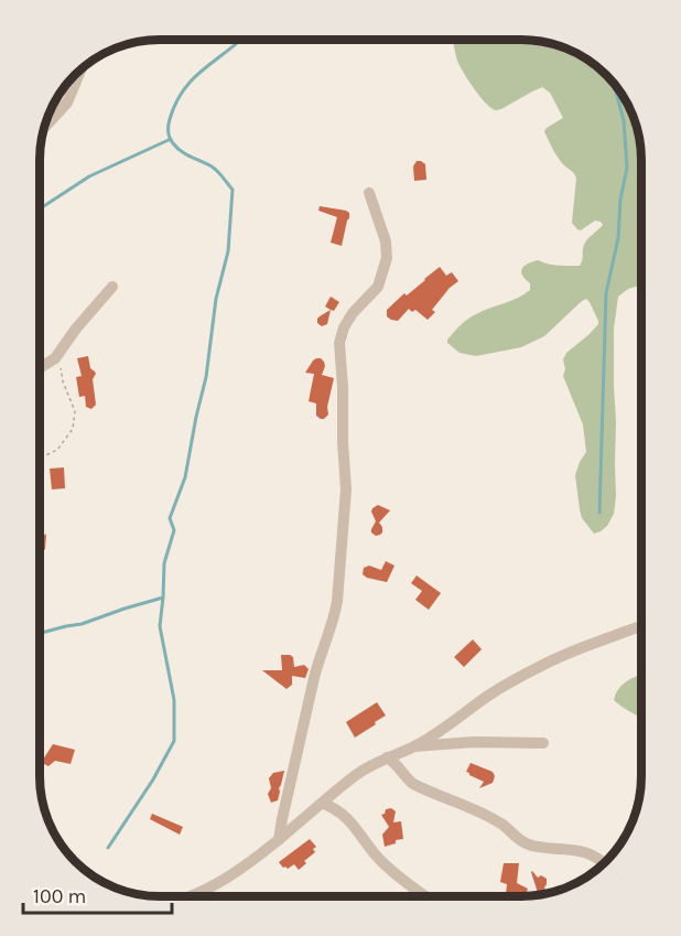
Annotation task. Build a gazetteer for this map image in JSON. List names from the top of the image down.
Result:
{
  "scale_bar": "100 m"
}
